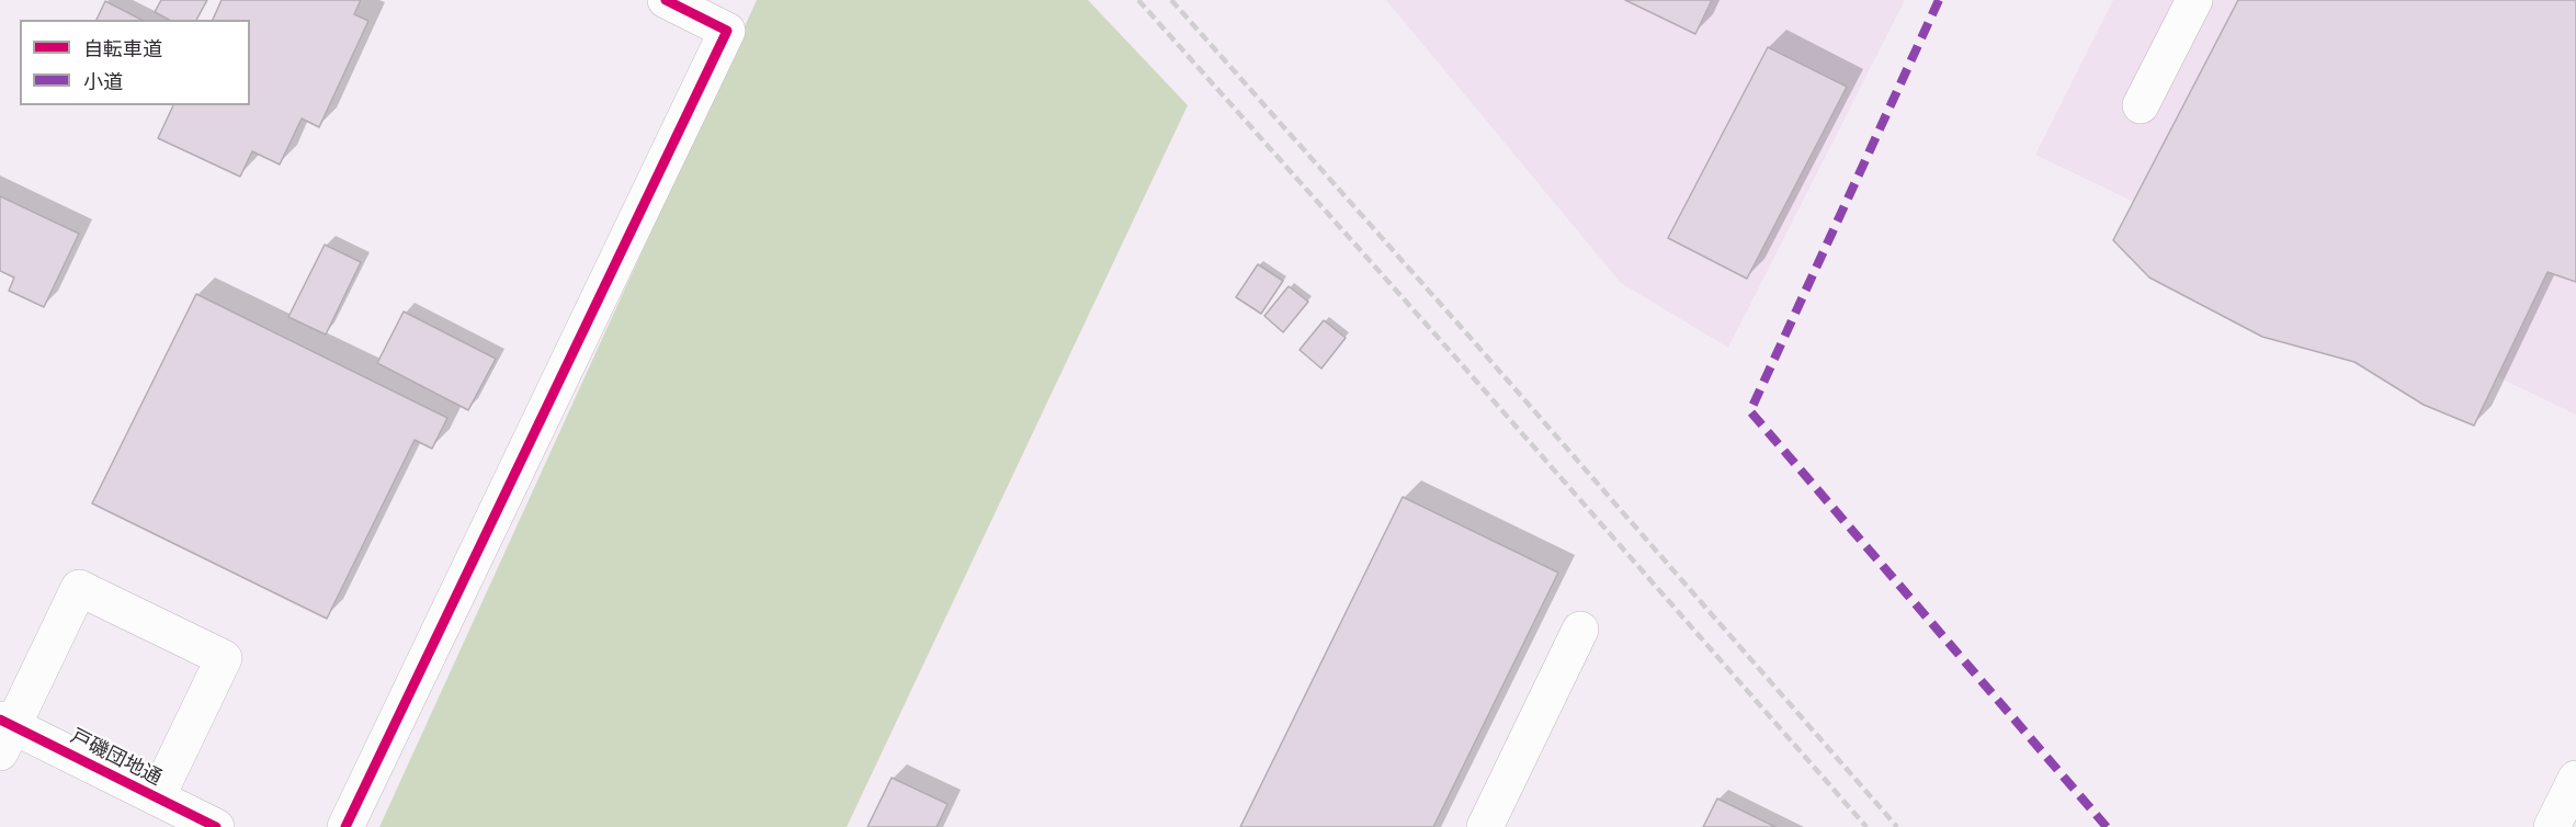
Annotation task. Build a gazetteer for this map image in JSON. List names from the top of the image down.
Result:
{
  "streets": {
    "street": ["戸磯団地通"]
  },
  "legend": ["自転車道", "小道"]
}
